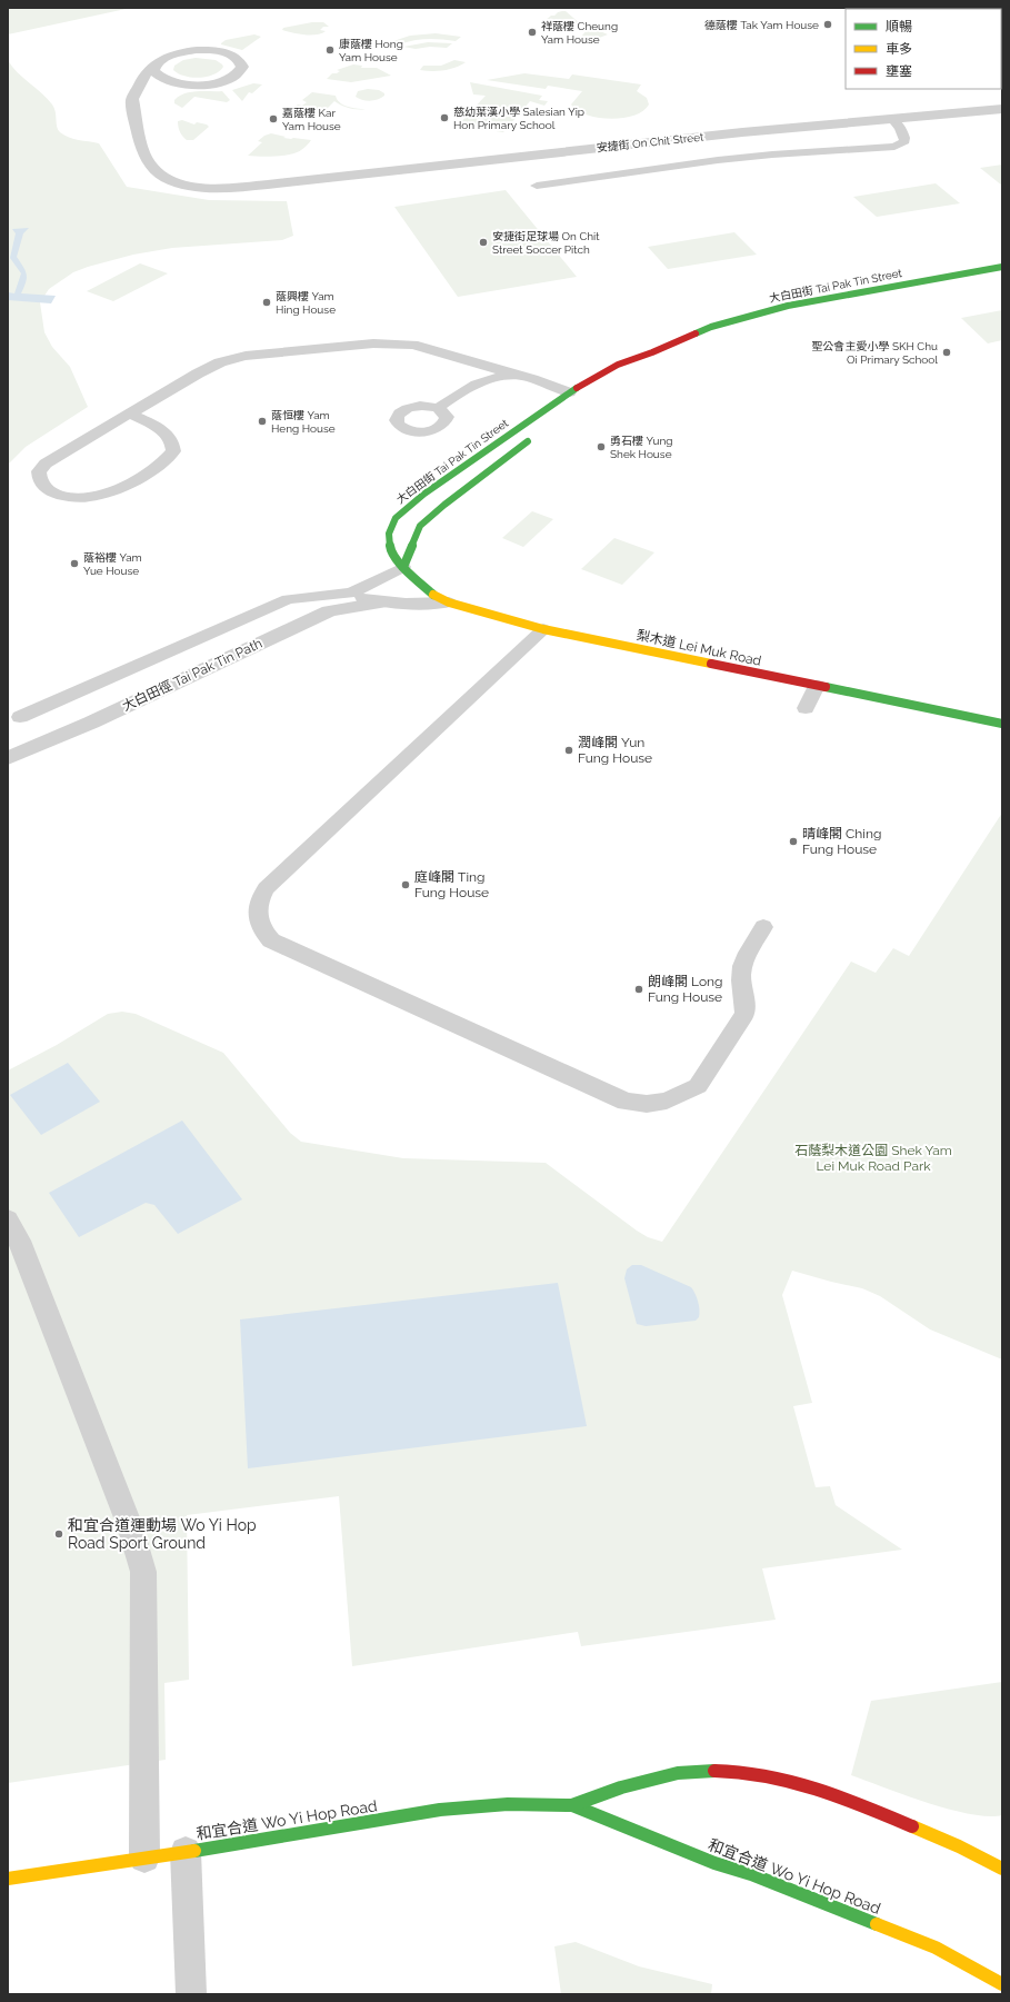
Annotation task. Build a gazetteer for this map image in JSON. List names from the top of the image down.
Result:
{
  "streets": {
    "street": [
      "安捷街 On Chit Street",
      "大白田街 Tai Pak Tin Street",
      "梨木道 Lei Muk Road",
      "大白田徑 Tai Pak Tin Path",
      "和宜合道 Wo Yi Hop Road"
    ]
  },
  "crossings": [
    ["大白田街 Tai Pak Tin Street", "梨木道 Lei Muk Road"],
    ["梨木道 Lei Muk Road", "大白田徑 Tai Pak Tin Path"]
  ],
  "parks": ["石蔭梨木道公園 Shek Yam Lei Muk Road Park"],
  "places": [
    "德蔭樓 Tak Yam House",
    "祥蔭樓 Cheung Yam House",
    "康蔭樓 Hong Yam House",
    "慈幼葉漢小學 Salesian Yip Hon Primary School",
    "嘉蔭樓 Kar Yam House",
    "安捷街足球場 On Chit Street Soccer Pitch",
    "蔭興樓 Yam Hing House",
    "聖公會主愛小學 SKH Chu Oi Primary School",
    "蔭恒樓 Yam Heng House",
    "勇石樓 Yung Shek House",
    "蔭裕樓 Yam Yue House",
    "潤峰閣 Yun Fung House",
    "晴峰閣 Ching Fung House",
    "庭峰閣 Ting Fung House",
    "朗峰閣 Long Fung House",
    "和宜合道運動場 Wo Yi Hop Road Sport Ground"
  ],
  "legend": ["順暢", "車多", "壅塞"]
}
